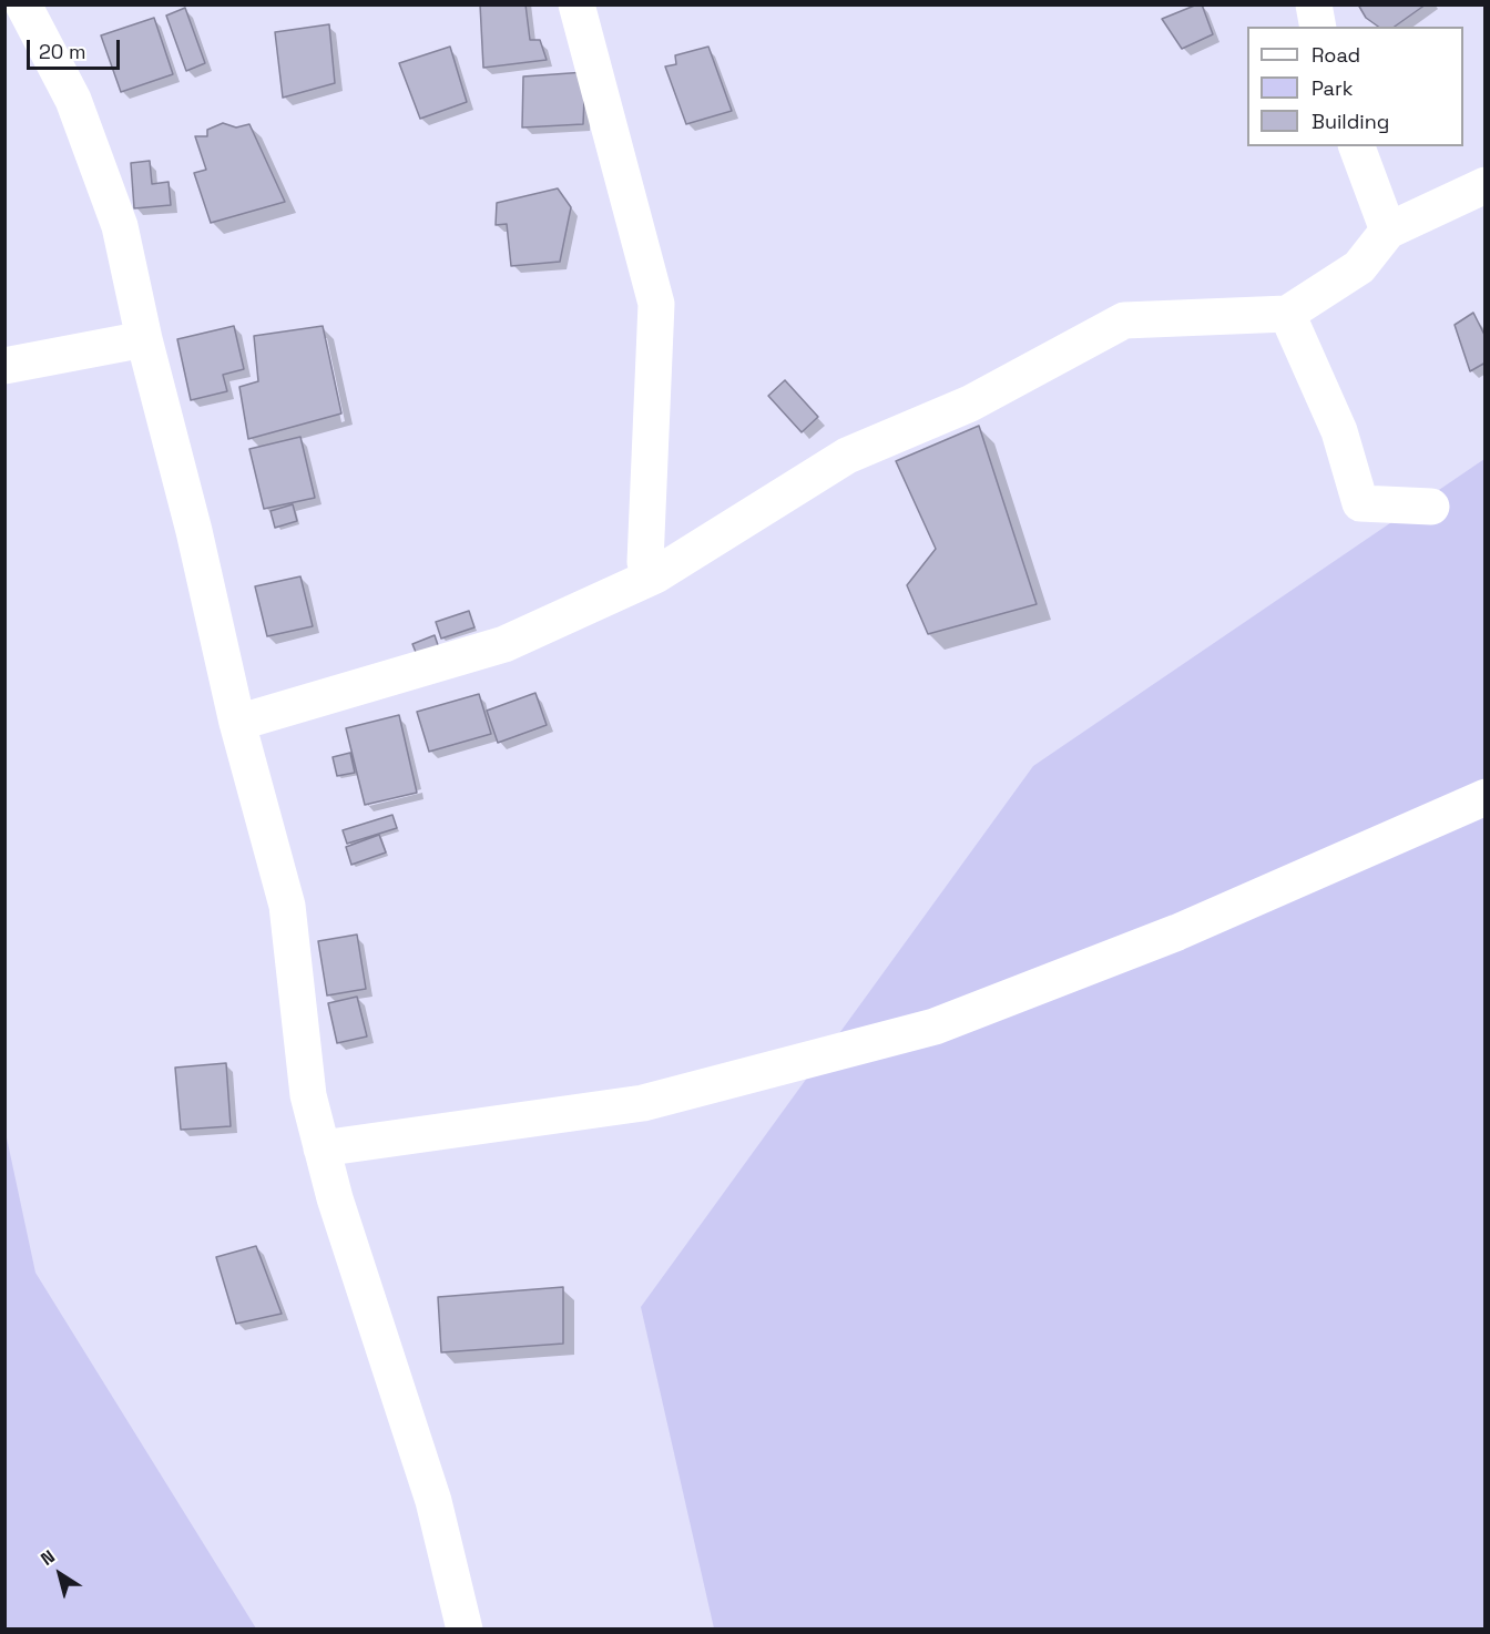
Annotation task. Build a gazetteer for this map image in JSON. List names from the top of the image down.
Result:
{
  "legend": ["Road", "Park", "Building"],
  "scale_bar": "20 m",
  "north": "top left"
}
